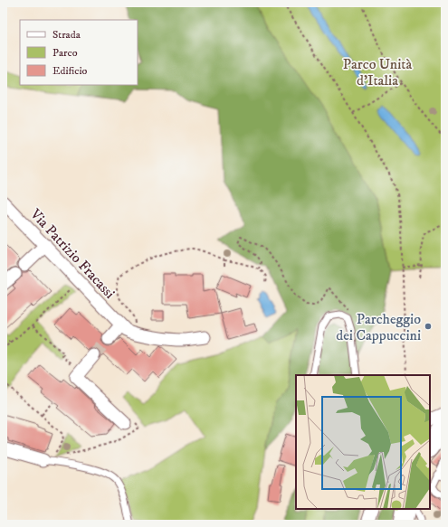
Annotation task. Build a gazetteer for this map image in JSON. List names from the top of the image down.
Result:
{
  "streets": {
    "street": ["Via Patrizio Fracassi"]
  },
  "parks": ["Parco Unità d'Italia"],
  "places": ["Parcheggio dei Cappuccini"],
  "legend": ["Strada", "Parco", "Edificio"]
}
